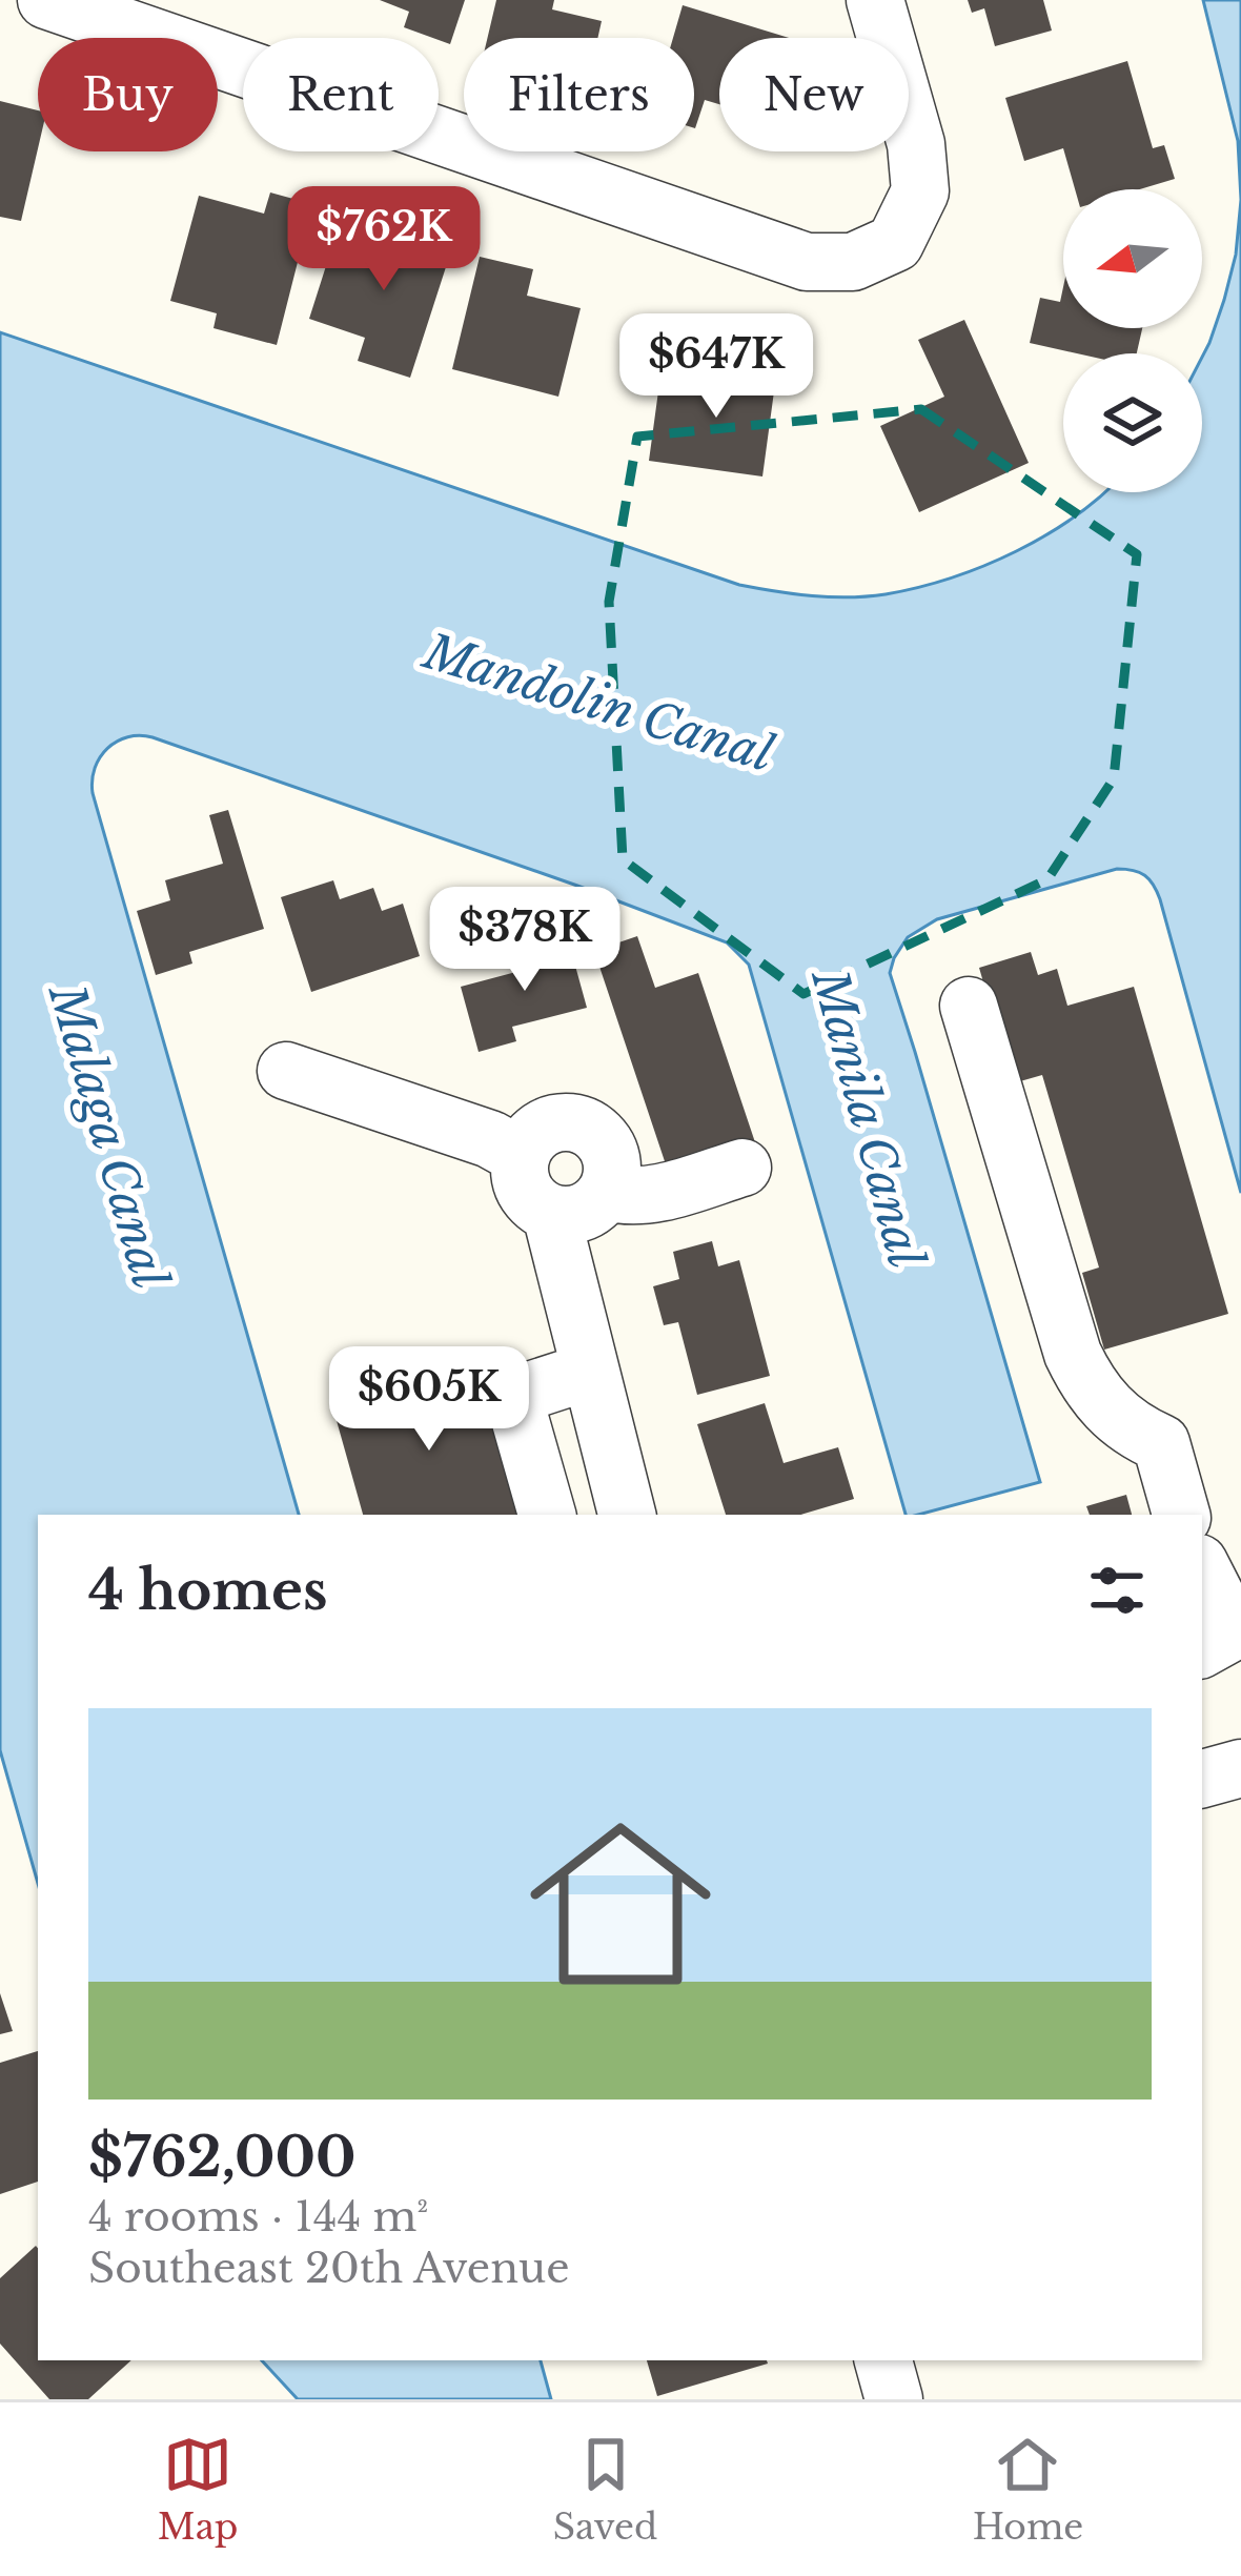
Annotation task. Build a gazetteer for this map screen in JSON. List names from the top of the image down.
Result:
{
  "water": ["Mandolin Canal", "Manila Canal", "Malaga Canal"],
  "north": "left",
  "page": {
    "chip": [
      "Buy",
      "Rent",
      "Filters",
      "New"
    ],
    "price": [
      "$762K",
      "$647K",
      "$378K",
      "$605K"
    ],
    "heading": "4 homes",
    "list": [
      {
        "name": "$762,000",
        "note": "4 rooms · 144 m² · Southeast 20th Avenue"
      }
    ],
    "tabs": ["Map", "Saved", "Home"]
  }
}
